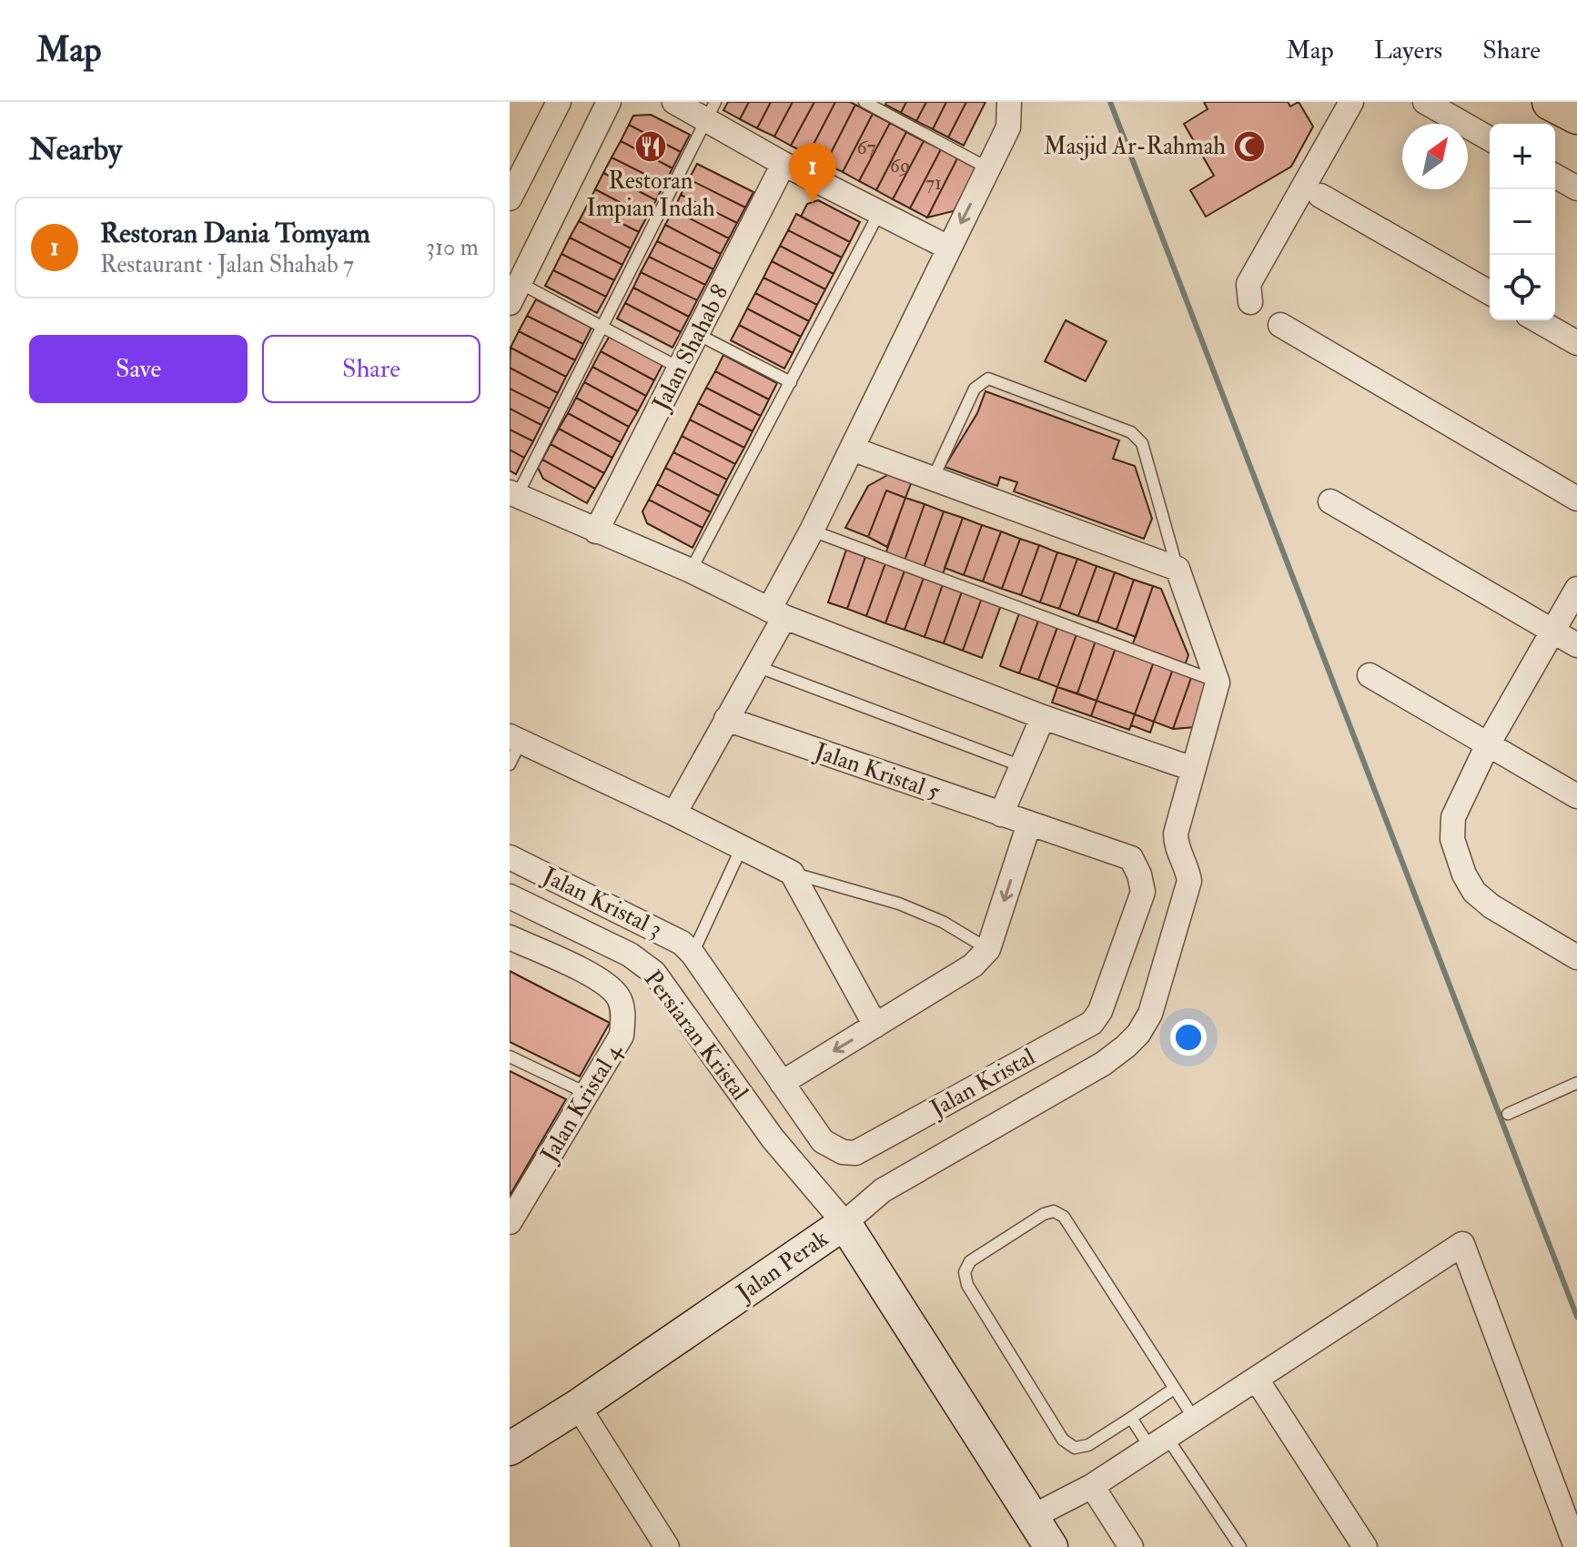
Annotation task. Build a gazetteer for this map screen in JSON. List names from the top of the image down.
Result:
{
  "streets": {
    "street": [
      "Jalan Shahab 8",
      "Jalan Kristal 5",
      "Jalan Kristal 3",
      "Persiaran Kristal",
      "Jalan Kristal",
      "Jalan Kristal 4",
      "Jalan Perak"
    ]
  },
  "crossings": [
    ["Jalan Kristal 3", "Jalan Kristal"],
    ["Persiaran Kristal", "Jalan Kristal"],
    ["Persiaran Kristal", "Jalan Perak"],
    ["Jalan Kristal", "Jalan Perak"]
  ],
  "places": {
    "restaurant": ["Restoran Impian Indah"],
    "mosque": ["Masjid Ar-Rahmah"]
  },
  "house_numbers": ["67", "69", "71"],
  "north": "top right",
  "page": {
    "header": "Map",
    "nav": ["Map", "Layers", "Share"],
    "heading": "Nearby",
    "map_buttons": ["+", "−"],
    "pins": "1",
    "list": [
      {
        "mark": "1",
        "name": "Restoran Dania Tomyam",
        "note": "Restaurant · Jalan Shahab 7",
        "value": "310 m"
      }
    ],
    "buttons": ["Save", "Share"]
  }
}
